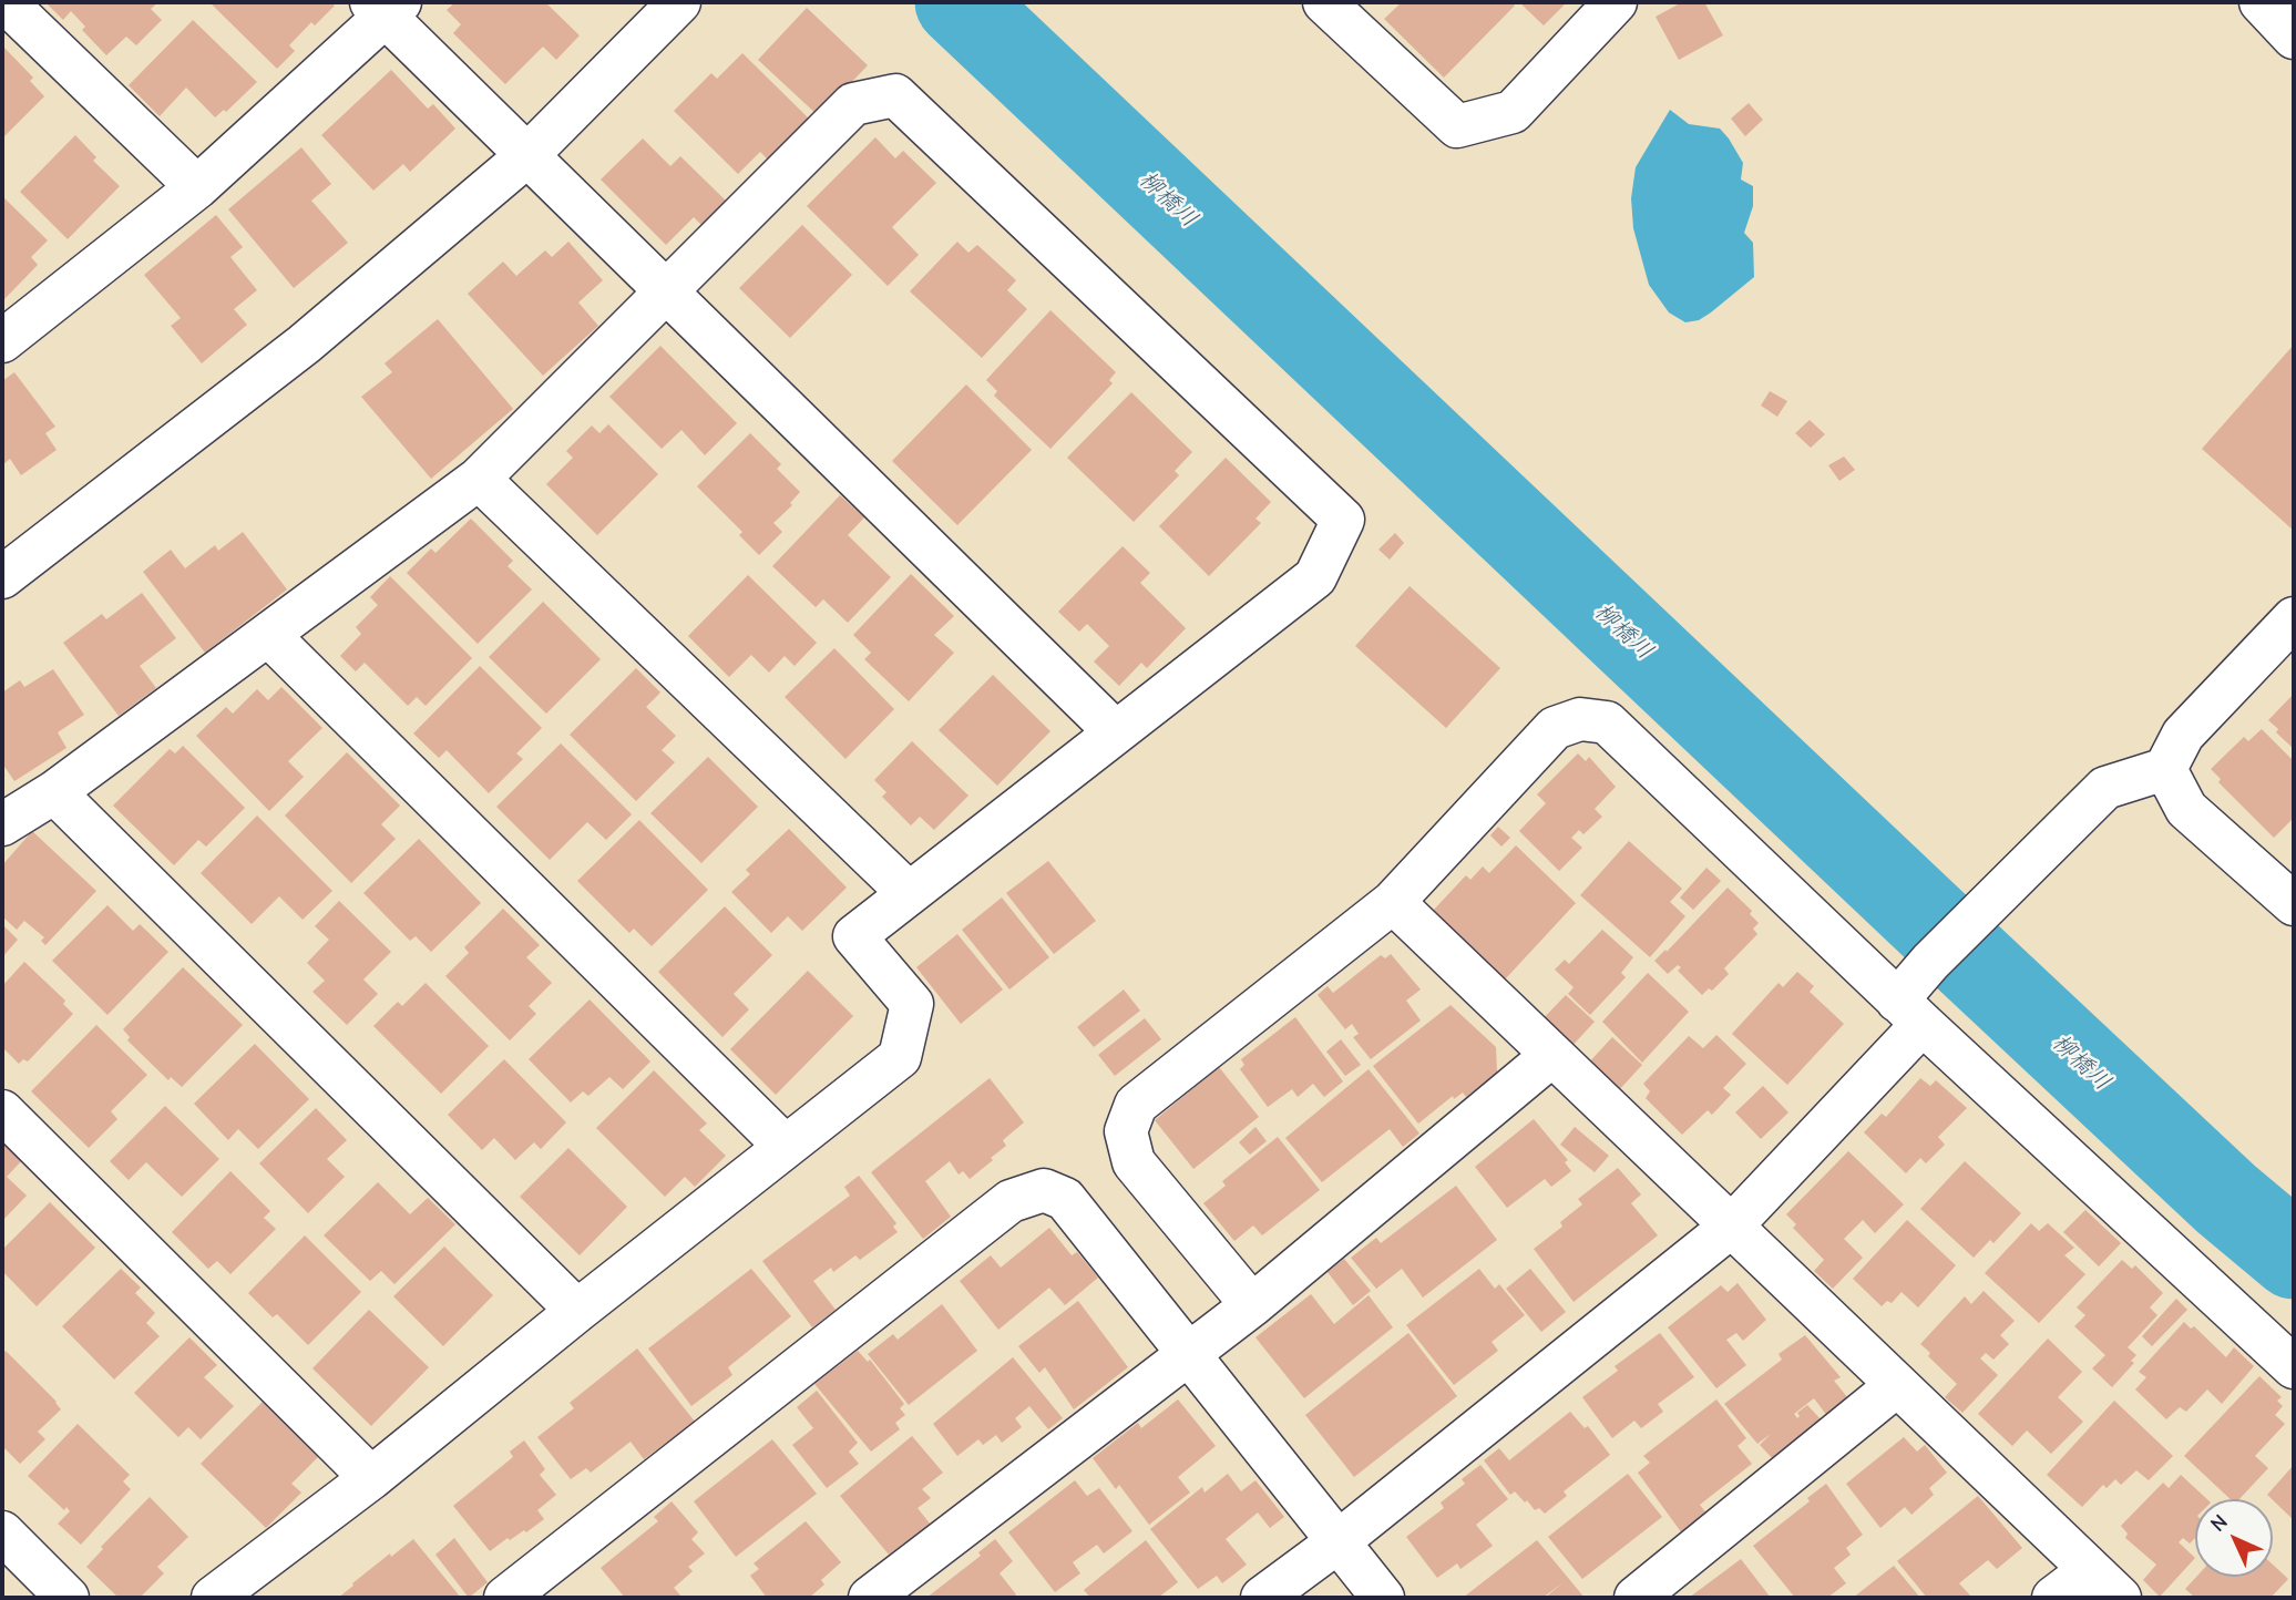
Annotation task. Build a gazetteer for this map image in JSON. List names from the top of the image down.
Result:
{
  "water": ["柳橋川"],
  "north": "top left"
}
